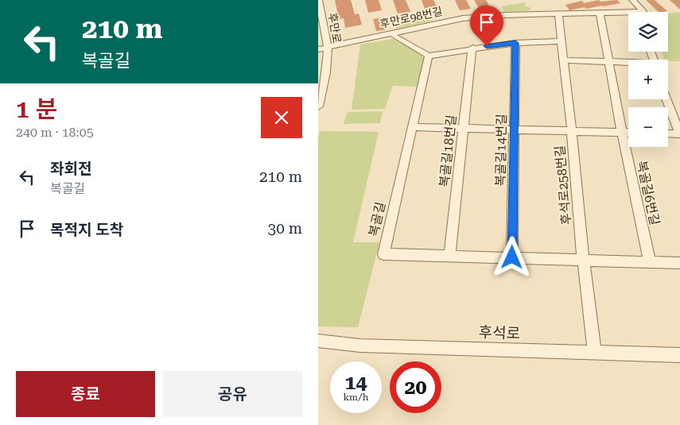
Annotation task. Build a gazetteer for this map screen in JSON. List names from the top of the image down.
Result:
{
  "streets": {
    "street": [
      "후만로98번길",
      "후만로",
      "복골길14번길",
      "복골길18번길",
      "후석로258번길",
      "복골길6번길",
      "복골길",
      "후석로"
    ]
  },
  "crossings": [
    ["후만로98번길", "후만로"],
    ["후만로98번길", "후석로258번길"],
    ["후만로98번길", "복골길6번길"],
    ["복골길14번길", "복골길"],
    ["복골길18번길", "복골길"],
    ["후석로258번길", "복골길"],
    ["후석로258번길", "후석로"],
    ["복골길6번길", "복골길"]
  ],
  "page": {
    "turn": ["210 m", "복골길"],
    "map_buttons": ["+", "−"],
    "heading": ["1 분", "240 m · 18:05"],
    "list": [
      {
        "name": "좌회전",
        "note": "복골길",
        "value": "210 m"
      },
      {
        "name": "목적지 도착",
        "value": "30 m"
      }
    ],
    "speed": "14 km/h",
    "limit": "20",
    "buttons": ["종료", "공유"]
  }
}
